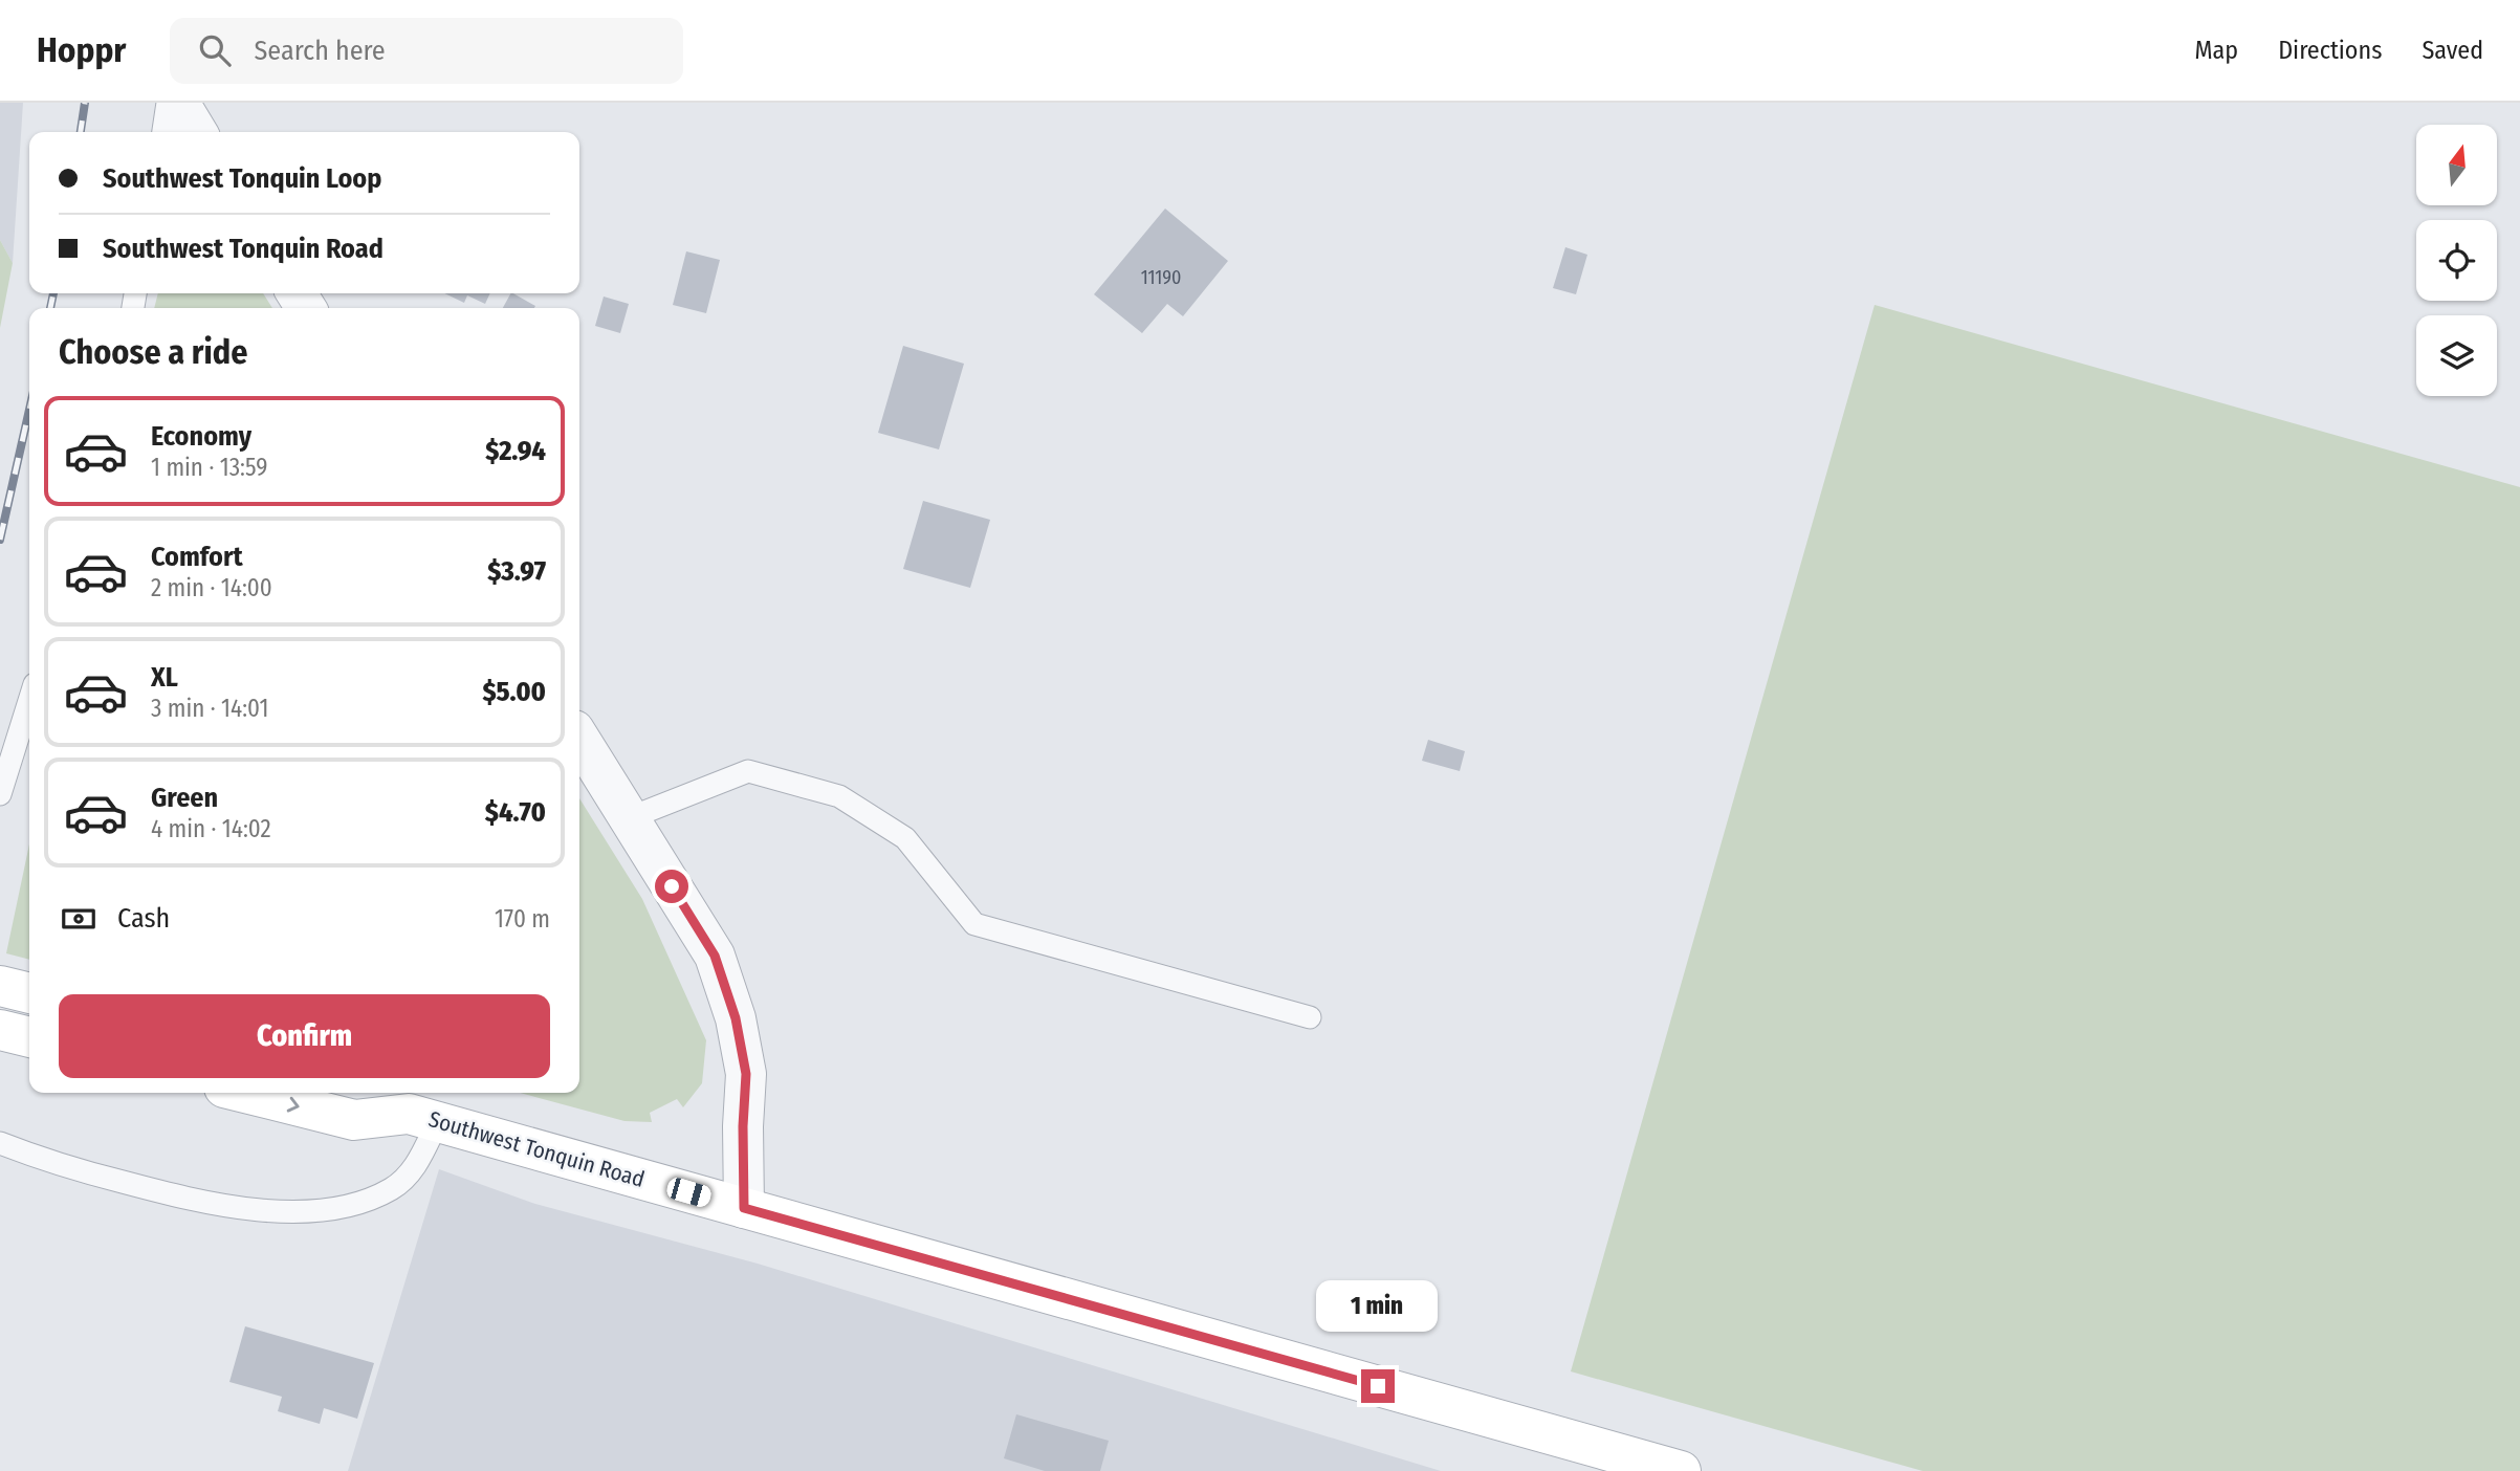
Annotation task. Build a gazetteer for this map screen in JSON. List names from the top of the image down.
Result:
{
  "streets": {
    "street": ["Southwest Tonquin Road"]
  },
  "house_numbers": ["11190"],
  "north": "top",
  "page": {
    "header": "Hoppr",
    "search": "Search here",
    "nav": ["Map", "Directions", "Saved"],
    "banner": ["Southwest Tonquin Loop", "Southwest Tonquin Road"],
    "heading": "Choose a ride",
    "list": [
      {
        "name": "Economy",
        "note": "1 min · 13:59",
        "value": "$2.94"
      },
      {
        "name": "Comfort",
        "note": "2 min · 14:00",
        "value": "$3.97"
      },
      {
        "name": "XL",
        "note": "3 min · 14:01",
        "value": "$5.00"
      },
      {
        "name": "Green",
        "note": "4 min · 14:02",
        "value": "$4.70"
      }
    ],
    "pay": ["Cash", "170 m"],
    "buttons": "Confirm",
    "bubble": "1 min"
  }
}
